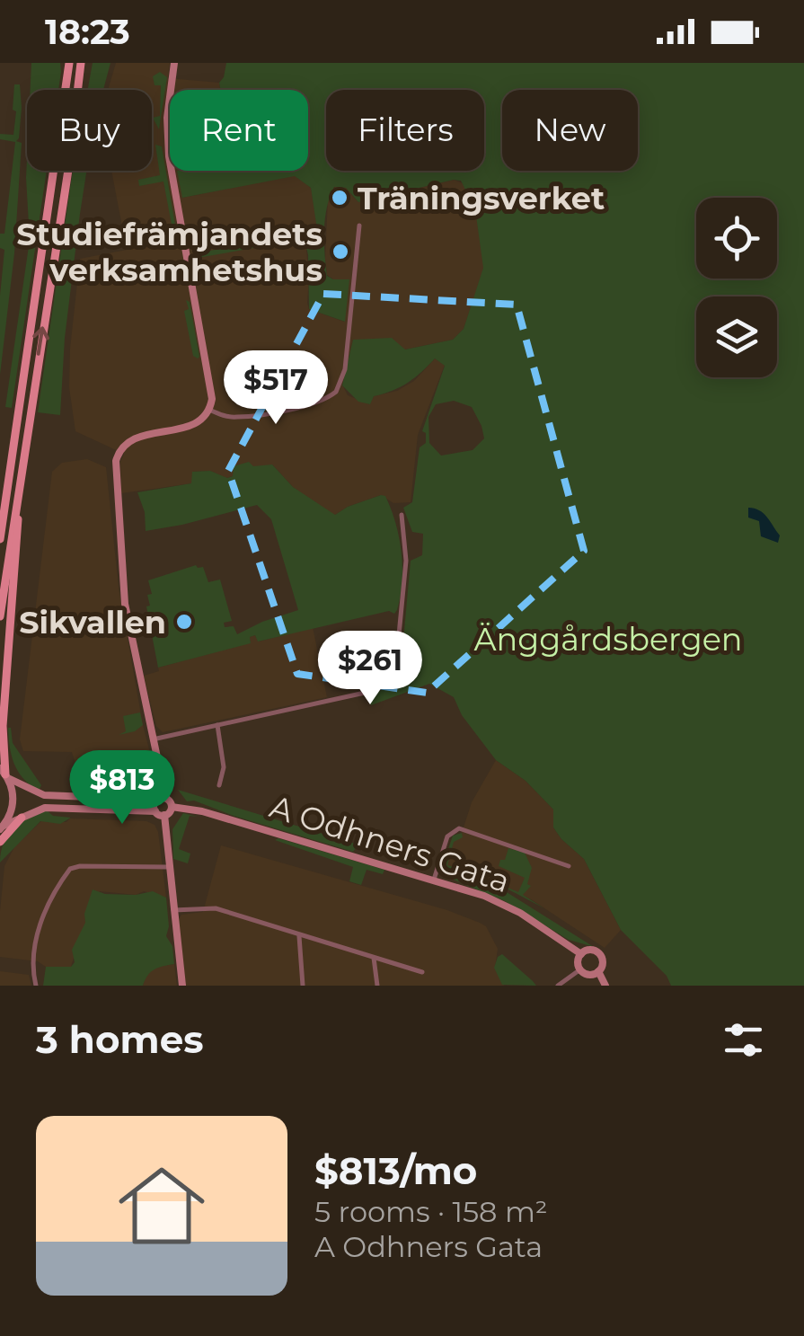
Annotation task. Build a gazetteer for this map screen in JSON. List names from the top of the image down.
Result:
{
  "streets": {
    "street": ["A Odhners Gata"]
  },
  "parks": ["Änggårdsbergen"],
  "places": ["Träningsverket", "Studiefrämjandets verksamhetshus", "Sikvallen"],
  "page": {
    "status": "18:23",
    "chip": [
      "Buy",
      "Rent",
      "Filters",
      "New"
    ],
    "price": ["$517", "$261", "$813"],
    "heading": "3 homes",
    "list": [
      {
        "name": "$813/mo",
        "note": "5 rooms · 158 m² · A Odhners Gata"
      }
    ]
  }
}
